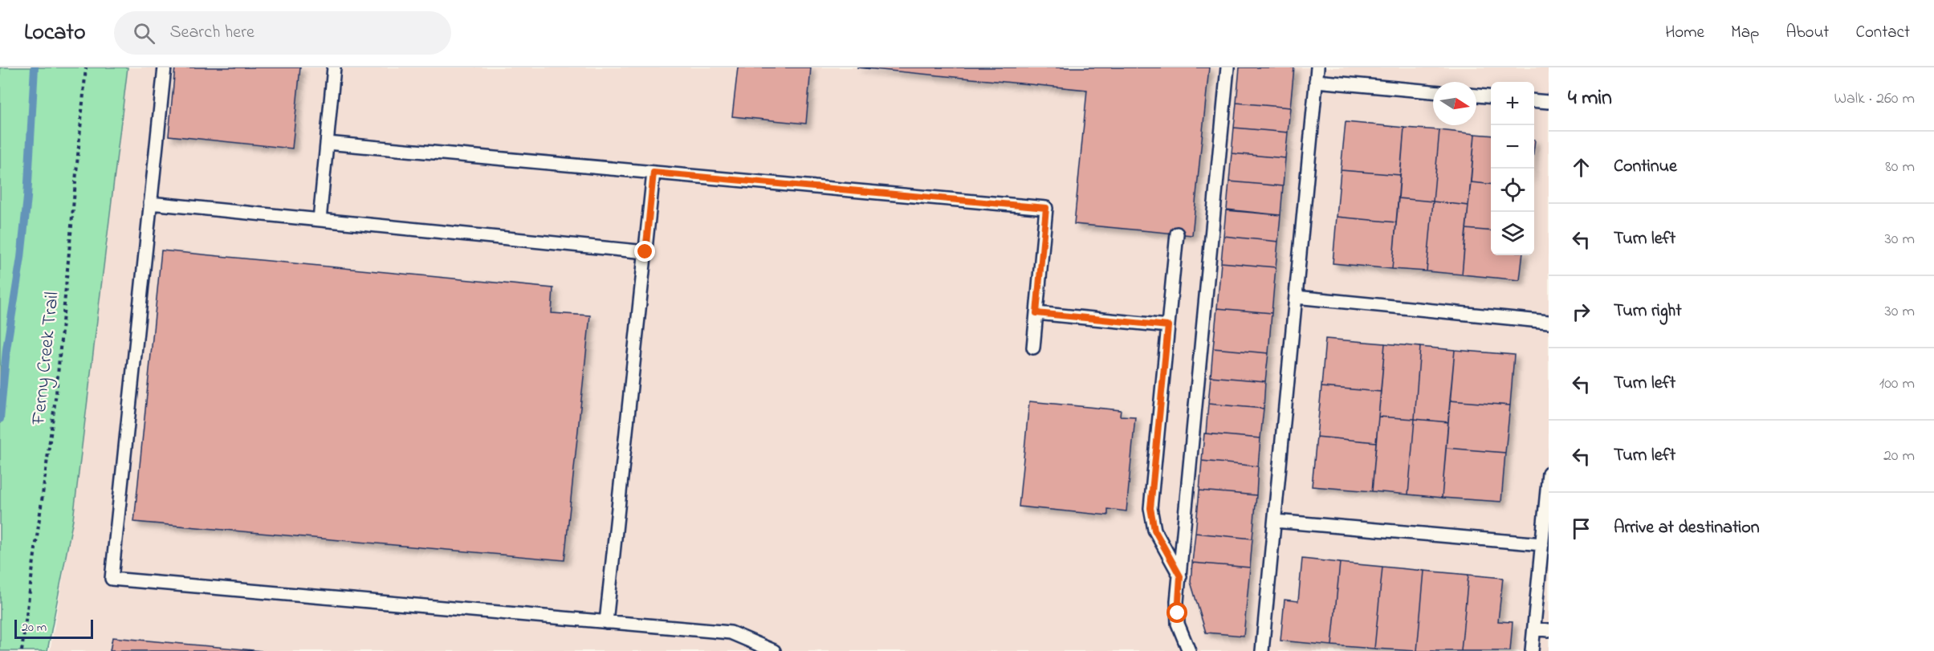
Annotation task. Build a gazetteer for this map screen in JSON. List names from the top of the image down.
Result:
{
  "streets": {
    "path": ["Ferny Creek Trail"]
  },
  "scale_bar": "20 m",
  "north": "right",
  "page": {
    "header": "Locato",
    "search": "Search here",
    "nav": [
      "Home",
      "Map",
      "About",
      "Contact"
    ],
    "heading": ["4 min", "Walk · 260 m"],
    "map_buttons": ["+", "−"],
    "list": [
      ["Continue", "80 m"],
      ["Turn left", "30 m"],
      ["Turn right", "30 m"],
      ["Turn left", "100 m"],
      ["Turn left", "20 m"],
      "Arrive at destination"
    ],
    "scale": "20 m"
  }
}
